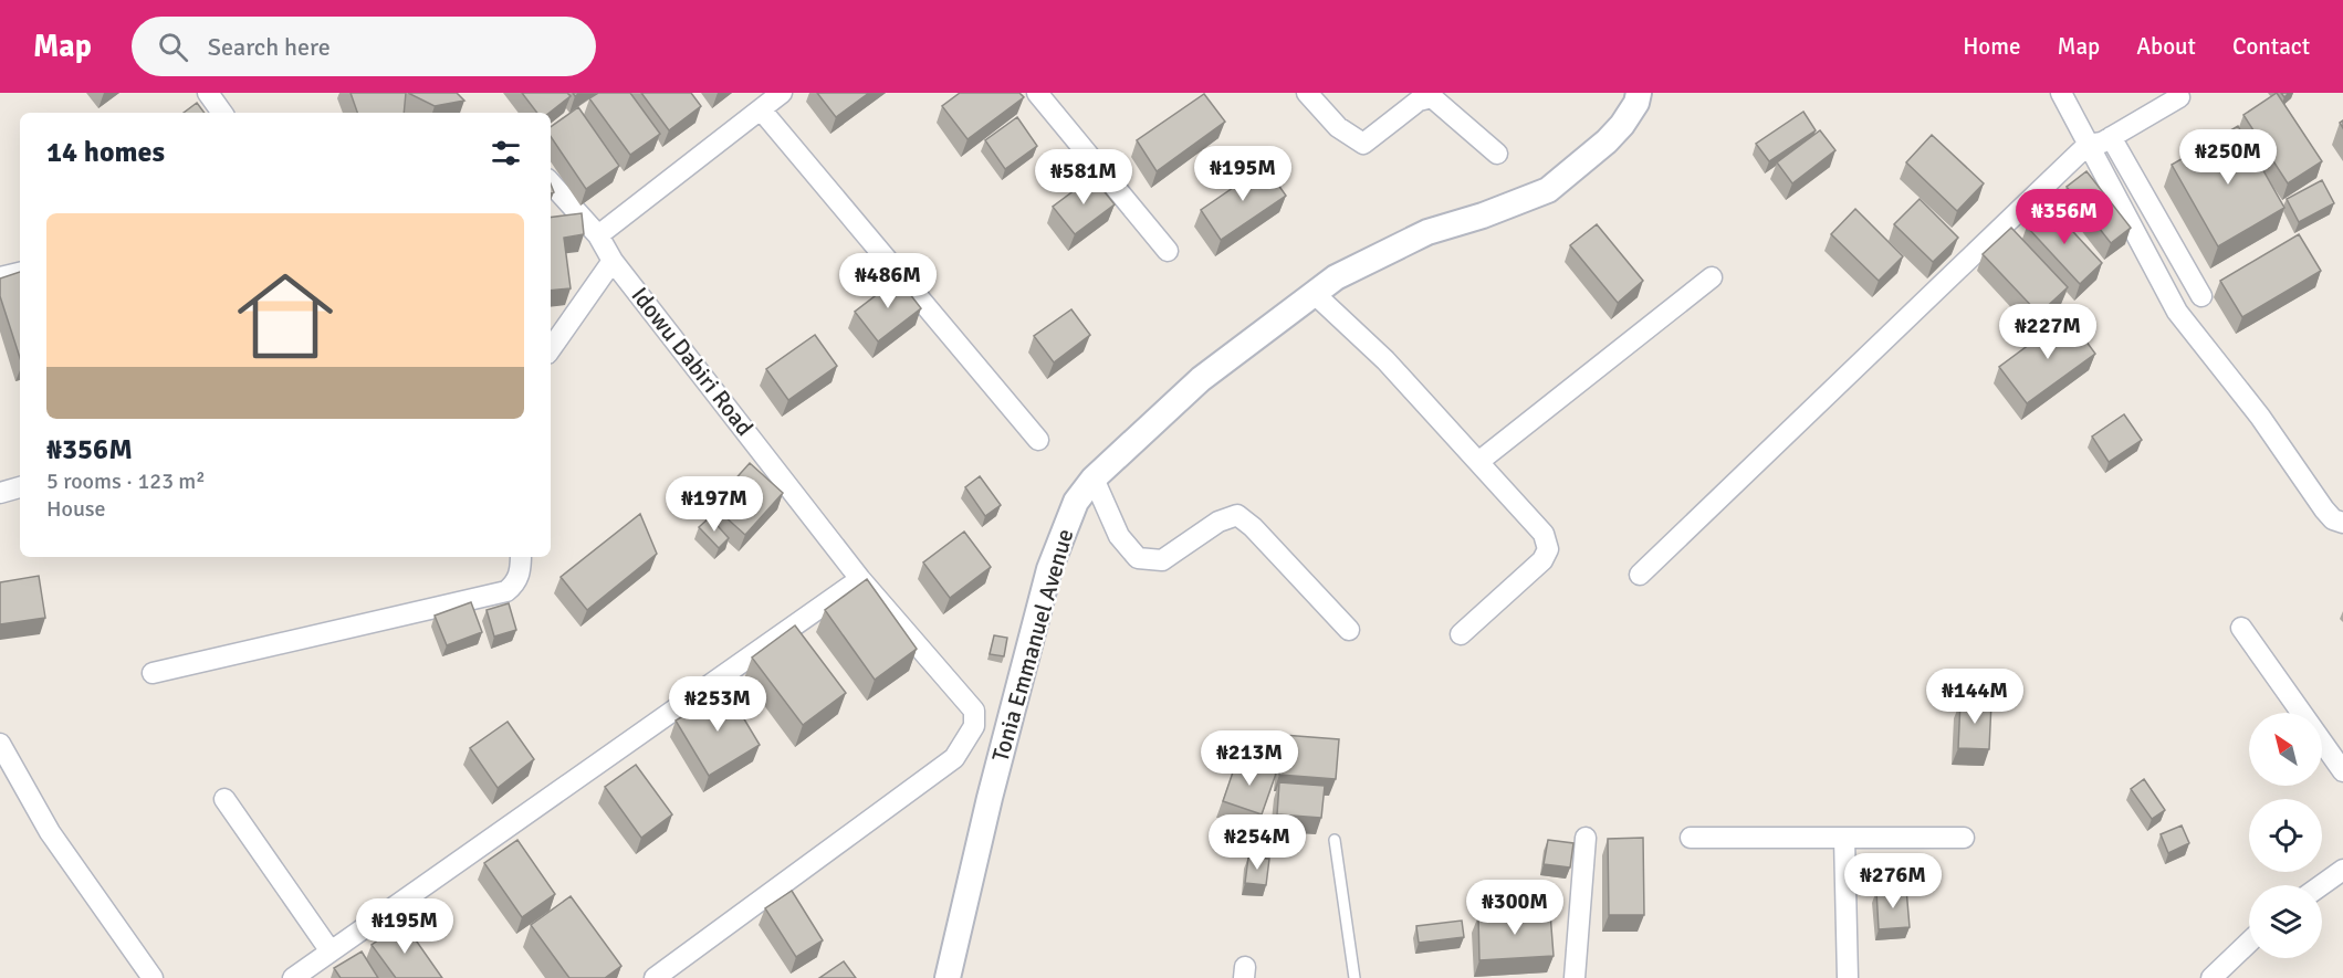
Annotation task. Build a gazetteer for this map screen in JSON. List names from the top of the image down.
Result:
{
  "streets": {
    "street": ["Idowu Dabiri Road", "Tonia Emmanuel Avenue"]
  },
  "north": "top left",
  "page": {
    "header": "Map",
    "search": "Search here",
    "nav": [
      "Home",
      "Map",
      "About",
      "Contact"
    ],
    "heading": "14 homes",
    "price": [
      "₦250M",
      "₦195M",
      "₦581M",
      "₦356M",
      "₦486M",
      "₦227M",
      "₦197M",
      "₦144M",
      "₦253M",
      "₦213M",
      "₦254M",
      "₦276M",
      "₦300M",
      "₦195M"
    ],
    "list": [
      {
        "name": "₦356M",
        "note": "5 rooms · 123 m² · House"
      }
    ]
  }
}
